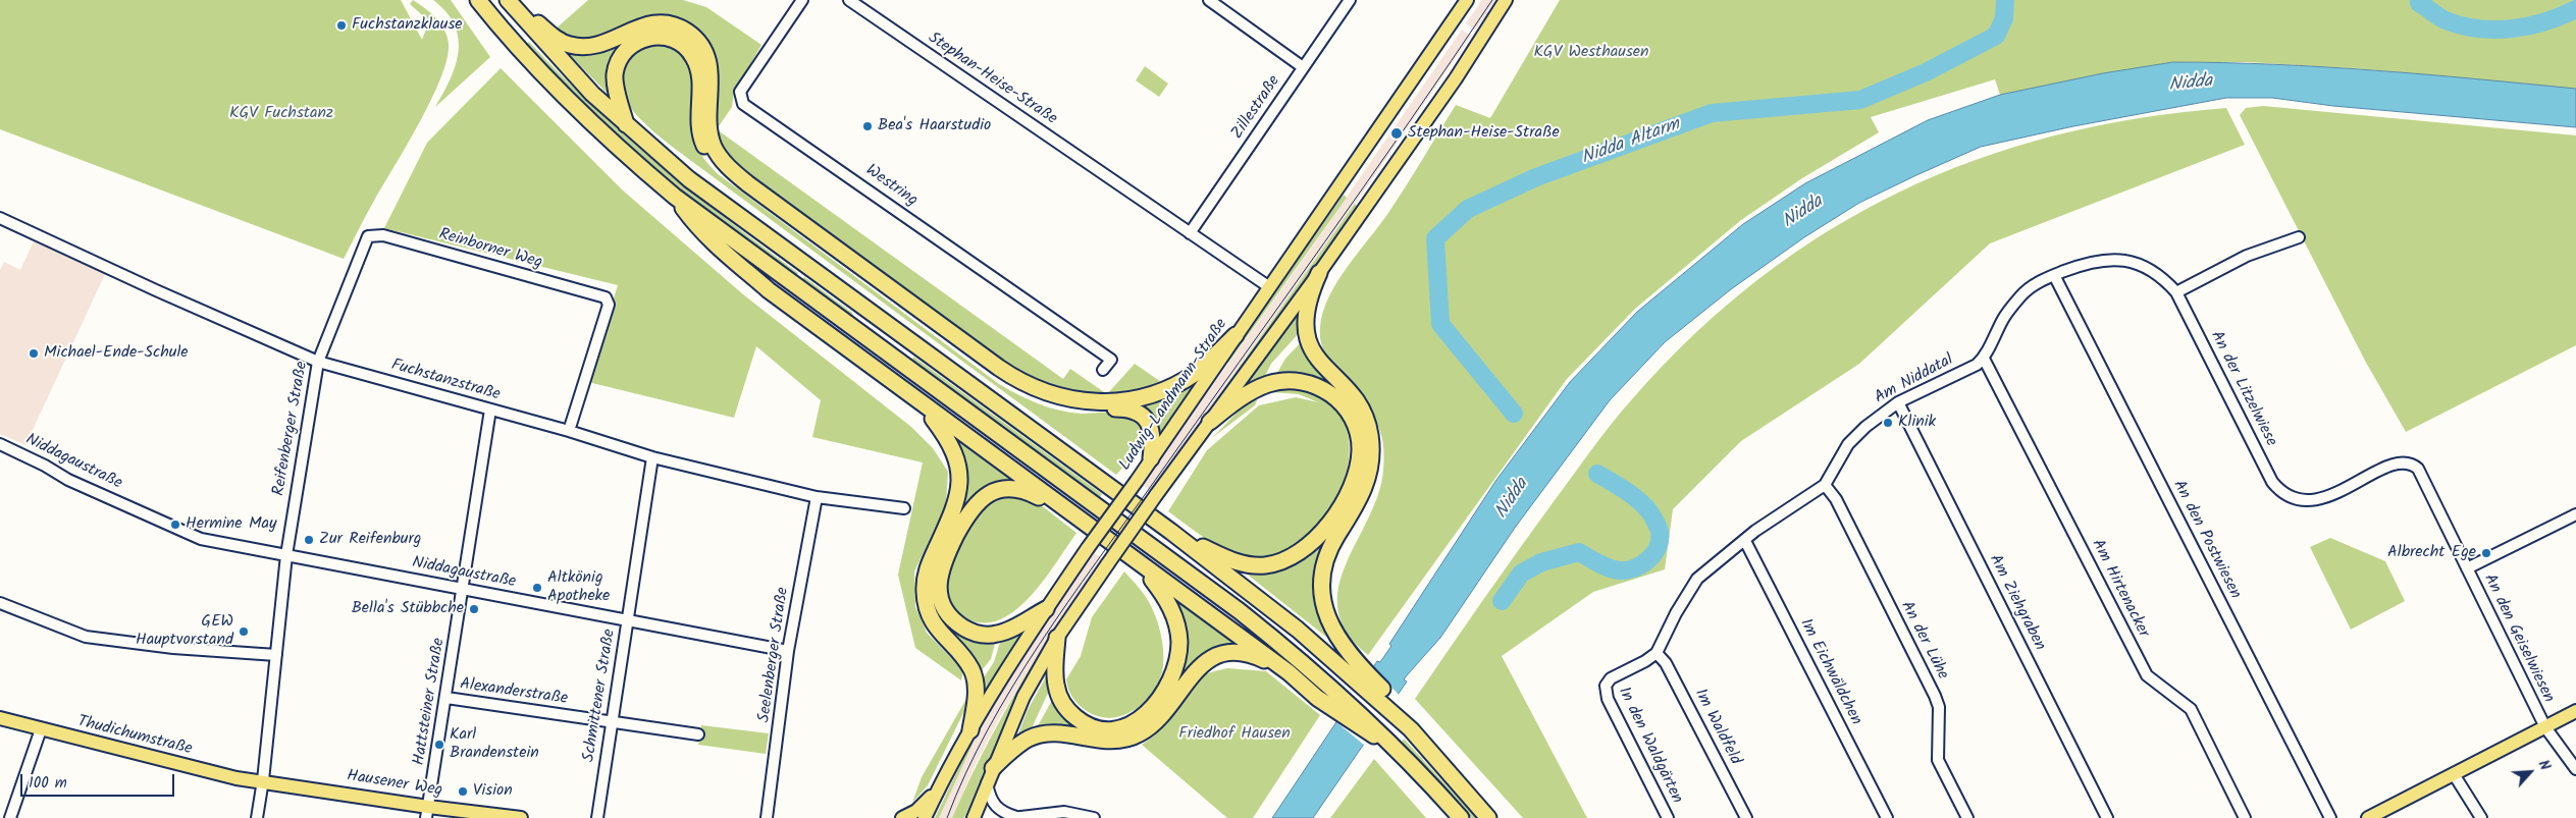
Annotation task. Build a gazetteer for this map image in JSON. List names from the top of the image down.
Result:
{
  "streets": {
    "main road": ["Ludwig-Landmann-Straße", "Thudichumstraße", "Hausener Weg"],
    "street": [
      "Stephan-Heise-Straße",
      "Zillestraße",
      "Westring",
      "Reinborner Weg",
      "Am Niddatal",
      "Fuchstanzstraße",
      "An der Litzelwiese",
      "Reifenberger Straße",
      "Niddagaustraße",
      "An den Postwiesen",
      "Am Hirtenacker",
      "Am Ziehgraben",
      "An den Geiselwiesen",
      "An der Lühe",
      "Seelenberger Straße",
      "Im Eichwäldchen",
      "Alexanderstraße",
      "Schmittener Straße",
      "Hattsteiner Straße",
      "Im Waldfeld",
      "In den Waldgärten"
    ]
  },
  "crossings": [
    ["Stephan-Heise-Straße", "Zillestraße"],
    ["Stephan-Heise-Straße", "Ludwig-Landmann-Straße"],
    ["Reinborner Weg", "Fuchstanzstraße"],
    ["Reinborner Weg", "Reifenberger Straße"],
    ["Am Niddatal", "Am Hirtenacker"],
    ["Am Niddatal", "Am Ziehgraben"],
    ["Am Niddatal", "An der Lühe"],
    ["Am Niddatal", "Im Eichwäldchen"],
    ["Am Niddatal", "Im Waldfeld"],
    ["Am Niddatal", "In den Waldgärten"],
    ["Fuchstanzstraße", "Reifenberger Straße"],
    ["Fuchstanzstraße", "Seelenberger Straße"],
    ["Fuchstanzstraße", "Schmittener Straße"],
    ["Fuchstanzstraße", "Hattsteiner Straße"],
    ["An der Litzelwiese", "An den Geiselwiesen"],
    ["Reifenberger Straße", "Niddagaustraße"],
    ["Reifenberger Straße", "Thudichumstraße"],
    ["Reifenberger Straße", "Hausener Weg"],
    ["Niddagaustraße", "Seelenberger Straße"],
    ["Niddagaustraße", "Schmittener Straße"],
    ["Niddagaustraße", "Hattsteiner Straße"],
    ["Alexanderstraße", "Schmittener Straße"],
    ["Alexanderstraße", "Hattsteiner Straße"],
    ["Hattsteiner Straße", "Hausener Weg"],
    ["Im Waldfeld", "In den Waldgärten"],
    ["Thudichumstraße", "Hausener Weg"]
  ],
  "water": ["Nidda", "Nidda Altarm"],
  "parks": ["KGV Westhausen", "KGV Fuchstanz", "Friedhof Hausen"],
  "places": [
    "Fuchstanzklause",
    "Bea's Haarstudio",
    "Stephan-Heise-Straße",
    "Michael-Ende-Schule",
    "Klinik",
    "Hermine May",
    "Zur Reifenburg",
    "Albrecht Ege",
    "Altkönig Apotheke",
    "Bella's Stübbche",
    "GEW Hauptvorstand",
    "Karl Brandenstein",
    "Vision"
  ],
  "scale_bar": "100 m",
  "north": "top right"
}
